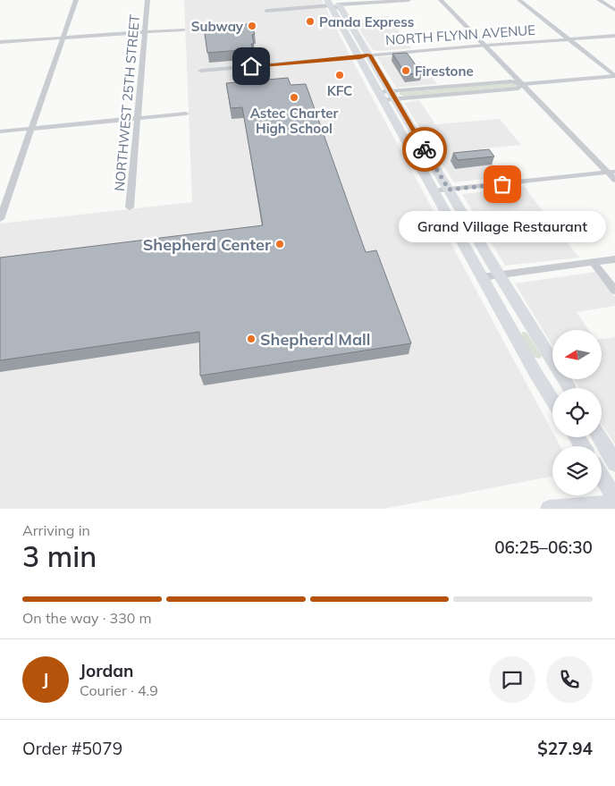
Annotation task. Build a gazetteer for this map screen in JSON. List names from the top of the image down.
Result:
{
  "streets": {
    "street": ["NORTH FLYNN AVENUE", "NORTHWEST 25TH STREET"]
  },
  "places": [
    "Panda Express",
    "Subway",
    "Firestone",
    "KFC",
    "Astec Charter High School",
    "Grand Village Restaurant",
    "Shepherd Center",
    "Shepherd Mall"
  ],
  "north": "left",
  "page": {
    "bubble": "Grand Village Restaurant",
    "heading": ["3 min", "Arriving in", "06:25–06:30"],
    "panel": [
      "Jordan",
      "Courier · 4.9",
      "Order #5079",
      "$27.94"
    ],
    "bar": "On the way · 330 m",
    "round": "J"
  }
}
